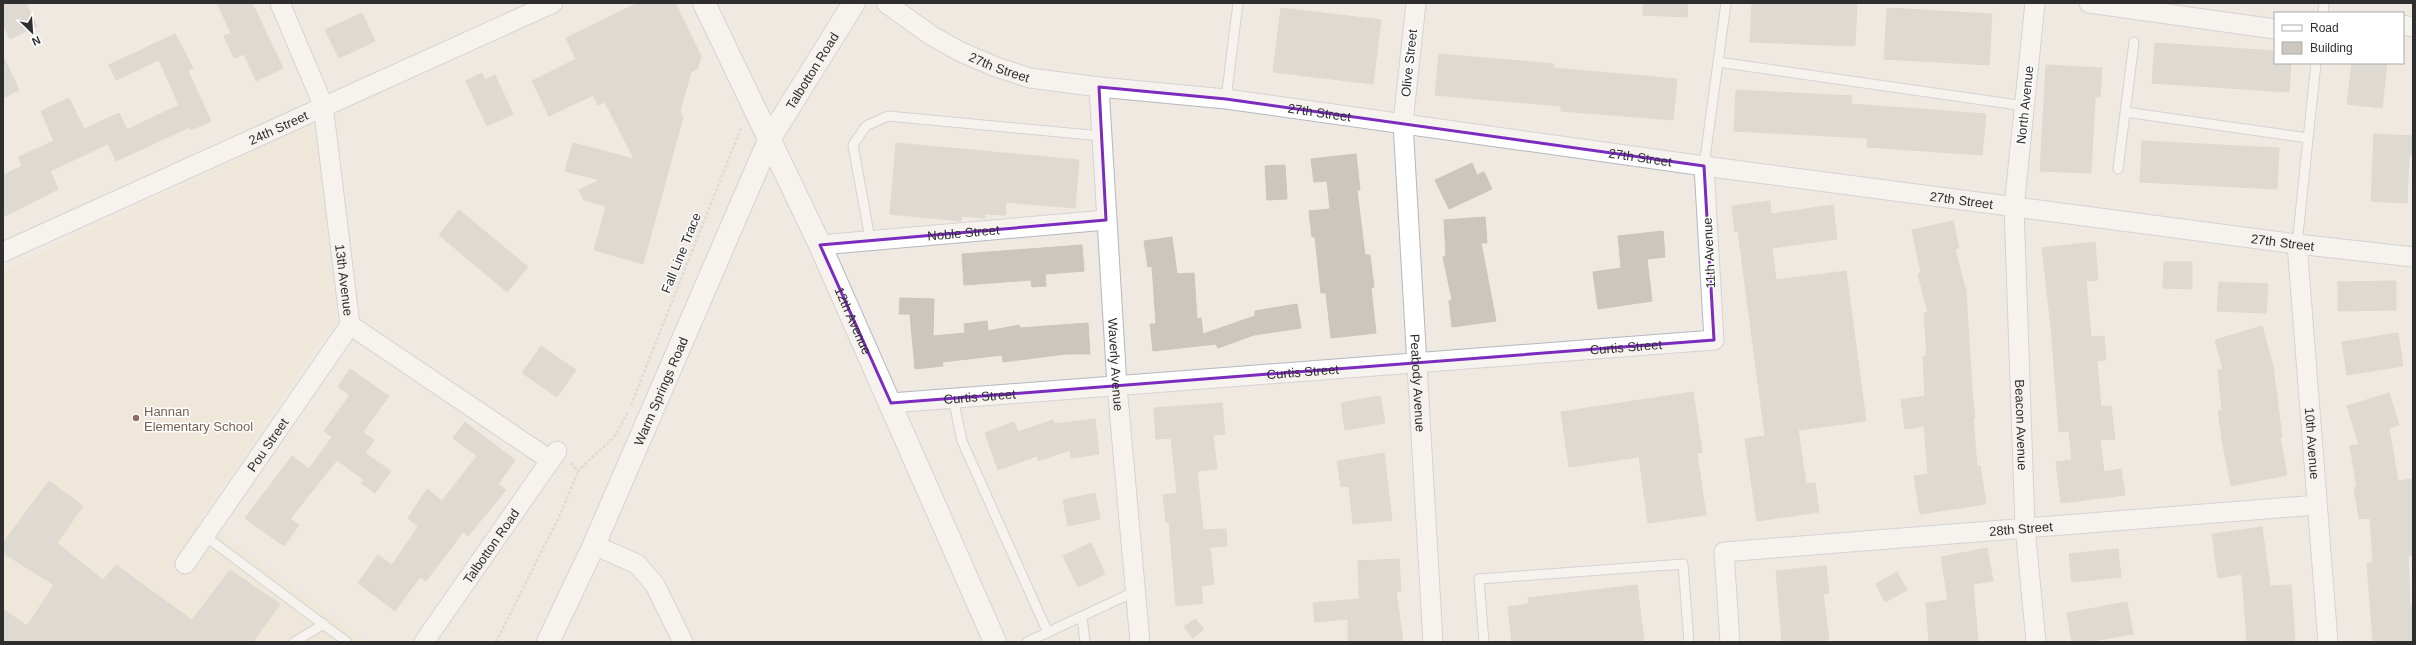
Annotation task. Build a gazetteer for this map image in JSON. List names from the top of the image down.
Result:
{
  "streets": {
    "main road": ["Talbotton Road", "12th Avenue", "Warm Springs Road"],
    "street": [
      "Olive Street",
      "27th Street",
      "North Avenue",
      "24th Street",
      "Noble Street",
      "11th Avenue",
      "13th Avenue",
      "Curtis Street",
      "Waverly Avenue",
      "Peabody Avenue",
      "Beacon Avenue",
      "10th Avenue",
      "Pou Street",
      "28th Street"
    ],
    "path": ["Fall Line Trace"]
  },
  "crossings": [
    ["Olive Street", "27th Street"],
    ["Olive Street", "Peabody Avenue"],
    ["27th Street", "North Avenue"],
    ["27th Street", "11th Avenue"],
    ["27th Street", "Waverly Avenue"],
    ["27th Street", "Peabody Avenue"],
    ["27th Street", "Beacon Avenue"],
    ["27th Street", "10th Avenue"],
    ["Talbotton Road", "13th Avenue"],
    ["Talbotton Road", "12th Avenue"],
    ["Talbotton Road", "Warm Springs Road"],
    ["North Avenue", "Beacon Avenue"],
    ["24th Street", "13th Avenue"],
    ["Noble Street", "12th Avenue"],
    ["Noble Street", "Waverly Avenue"],
    ["11th Avenue", "Curtis Street"],
    ["13th Avenue", "Pou Street"],
    ["12th Avenue", "Curtis Street"],
    ["12th Avenue", "Warm Springs Road"],
    ["Curtis Street", "Waverly Avenue"],
    ["Curtis Street", "Peabody Avenue"],
    ["Beacon Avenue", "28th Street"],
    ["10th Avenue", "28th Street"]
  ],
  "places": ["Hannan Elementary School"],
  "legend": ["Road", "Building"],
  "north": "bottom right"
}
